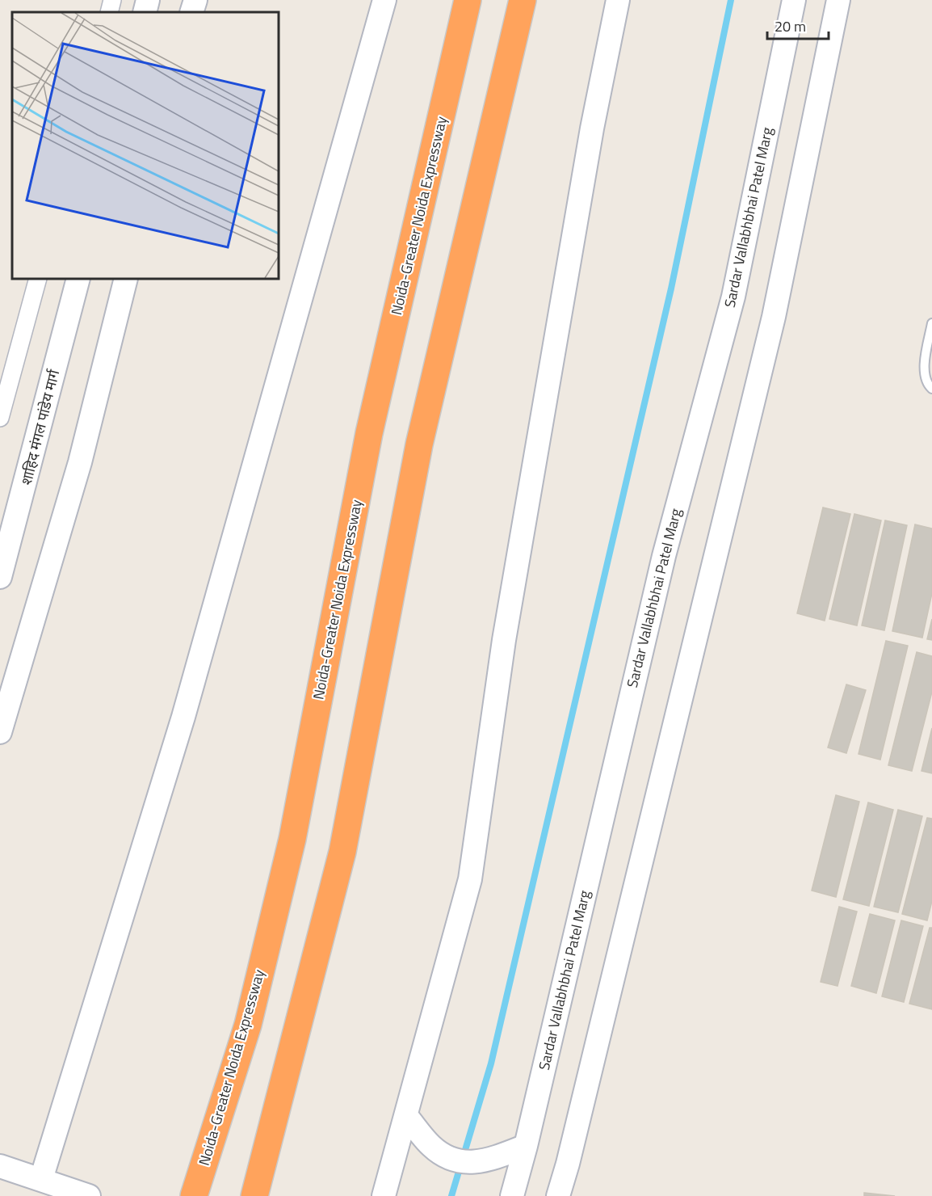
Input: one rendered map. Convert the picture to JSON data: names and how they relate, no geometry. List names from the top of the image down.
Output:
{
  "streets": {
    "highway": ["Noida-Greater Noida Expressway"],
    "street": ["Sardar Vallabhbhai Patel Marg", "शाहिद मंगल पांडेय मार्ग"]
  },
  "scale_bar": "20 m"
}
